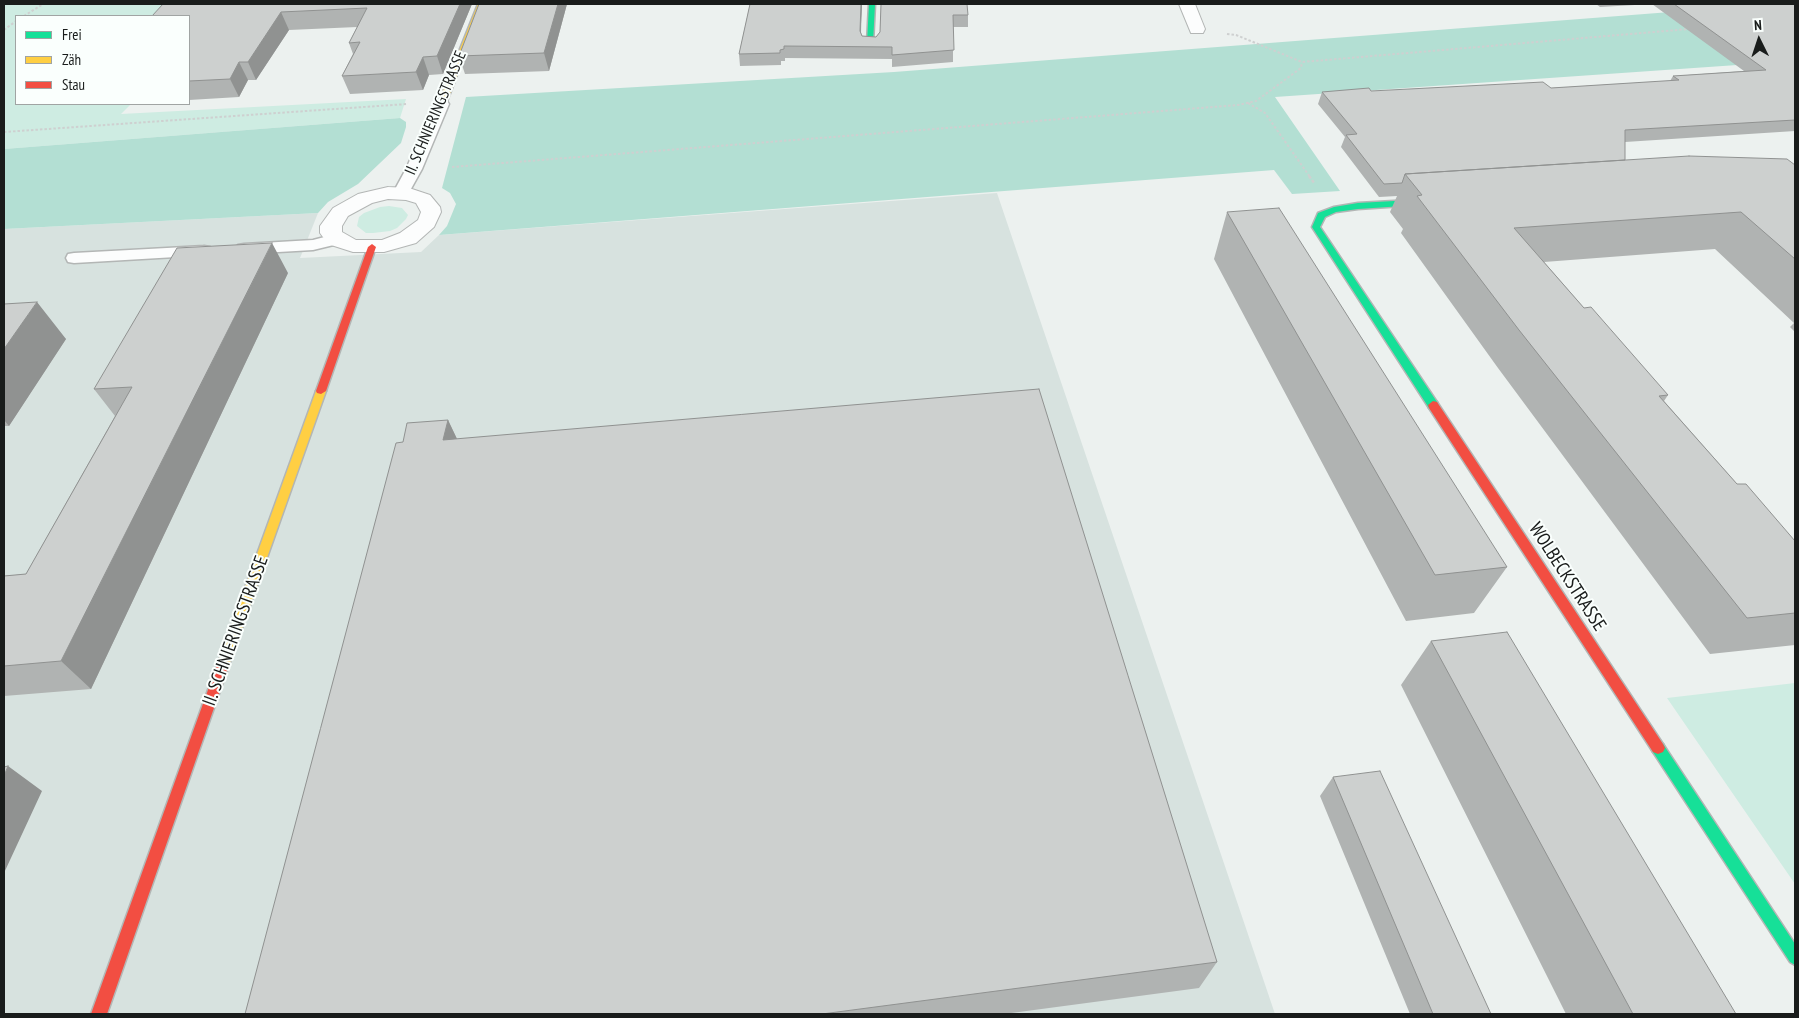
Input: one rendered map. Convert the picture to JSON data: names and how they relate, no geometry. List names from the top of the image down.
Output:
{
  "streets": {
    "street": ["II. SCHNIERINGSTRASSE", "WOLBECKSTRASSE"]
  },
  "legend": ["Frei", "Zäh", "Stau"],
  "north": "top"
}
